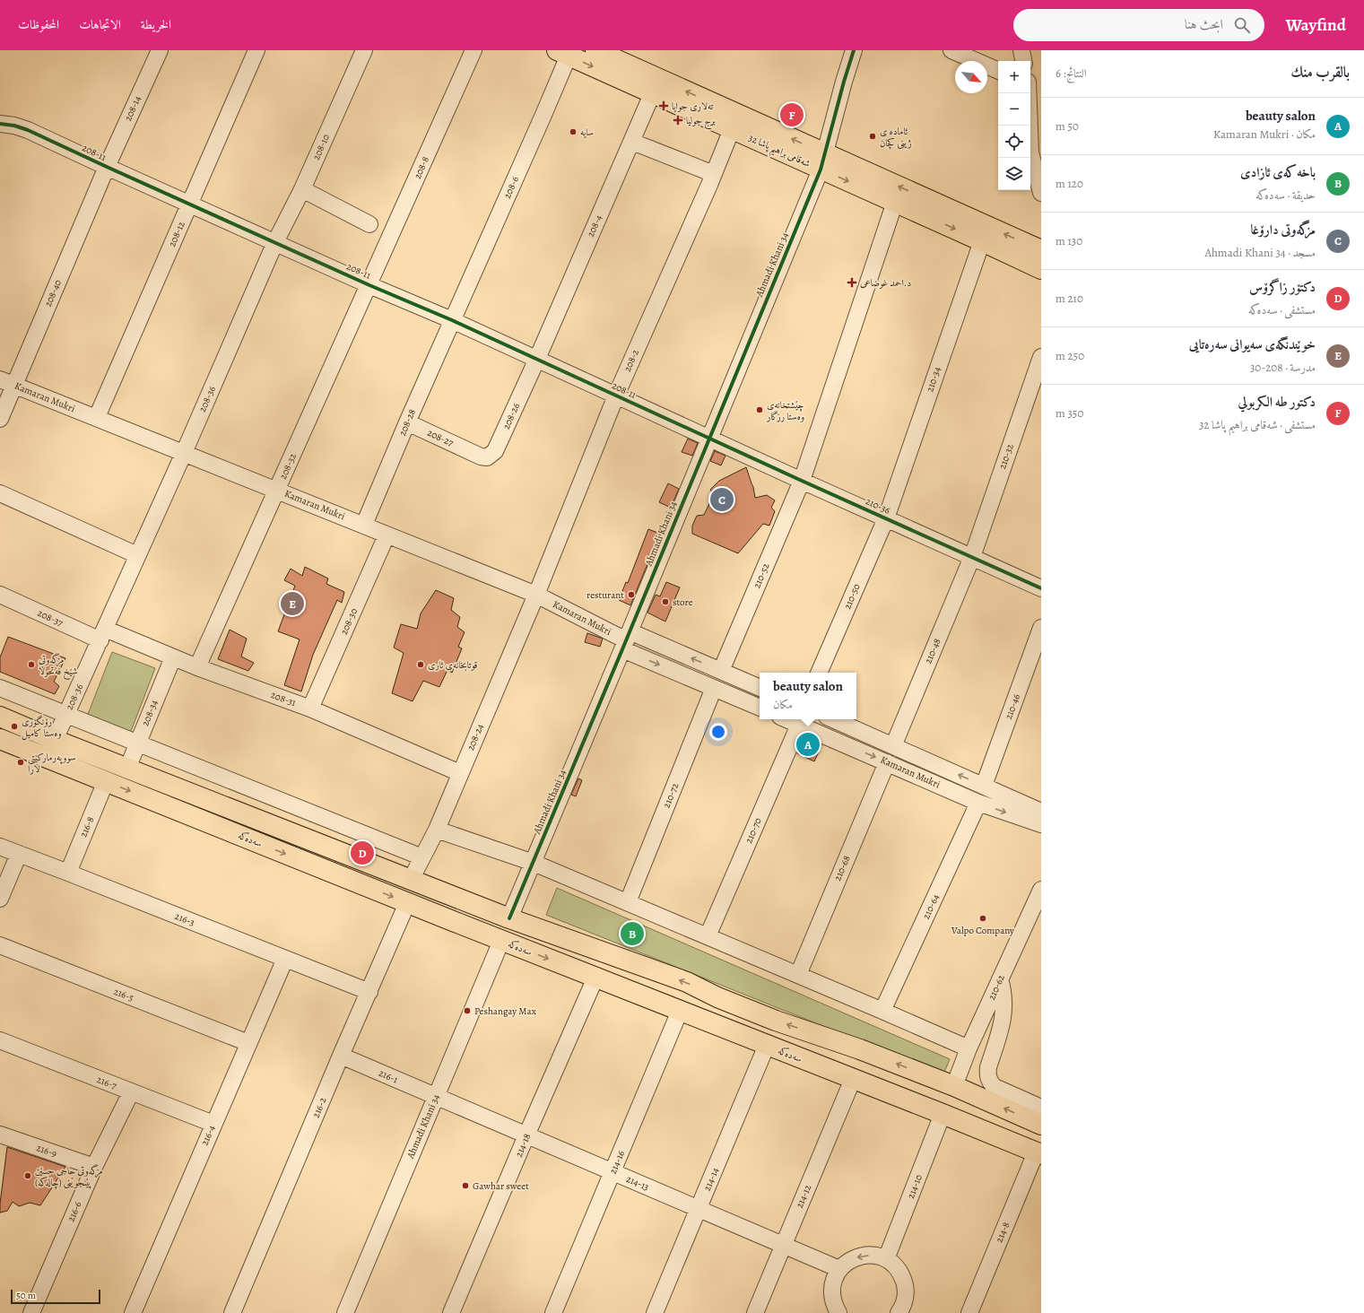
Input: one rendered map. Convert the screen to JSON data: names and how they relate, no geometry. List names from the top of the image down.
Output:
{
  "streets": {
    "main road": ["شەقامی براهیم پاشا 32", "سەدەکە"],
    "street": [
      "208-14",
      "208-10",
      "208-11",
      "208-8",
      "208-6",
      "208-4",
      "208-12",
      "Ahmadi Khani 34",
      "208-40",
      "208-2",
      "210-34",
      "Kamaran Mukri",
      "208-36",
      "208-26",
      "208-28",
      "208-27",
      "210-32",
      "208-32",
      "210-36",
      "210-52",
      "210-50",
      "208-37",
      "208-30",
      "210-48",
      "208-31",
      "210-46",
      "208-34",
      "208-24",
      "210-72",
      "216-8",
      "210-70",
      "210-68",
      "210-64",
      "216-3",
      "210-62",
      "216-5",
      "216-1",
      "216-7",
      "216-2",
      "216-4",
      "214-18",
      "216-9",
      "214-16",
      "214-14",
      "214-13",
      "214-10",
      "214-12",
      "216-6",
      "214-8"
    ]
  },
  "crossings": [
    ["208-14", "208-11"],
    ["208-14", "208-40"],
    ["208-10", "208-11"],
    ["208-10", "208-36"],
    ["شەقامی براهیم پاشا 32", "208-6"],
    ["شەقامی براهیم پاشا 32", "208-4"],
    ["شەقامی براهیم پاشا 32", "Ahmadi Khani 34"],
    ["شەقامی براهیم پاشا 32", "208-2"],
    ["شەقامی براهیم پاشا 32", "210-34"],
    ["208-11", "208-8"],
    ["208-11", "208-6"],
    ["208-11", "208-4"],
    ["208-11", "208-12"],
    ["208-11", "Ahmadi Khani 34"],
    ["208-11", "208-40"],
    ["208-11", "208-2"],
    ["208-11", "208-36"],
    ["208-11", "208-26"],
    ["208-11", "208-28"],
    ["208-11", "208-32"],
    ["208-11", "210-36"],
    ["208-8", "208-32"],
    ["208-6", "208-28"],
    ["208-4", "208-26"],
    ["208-12", "Kamaran Mukri"],
    ["Ahmadi Khani 34", "Kamaran Mukri"],
    ["Ahmadi Khani 34", "210-36"],
    ["Ahmadi Khani 34", "سەدەکە"],
    ["Ahmadi Khani 34", "216-1"],
    ["Ahmadi Khani 34", "214-13"],
    ["208-40", "Kamaran Mukri"],
    ["208-2", "Kamaran Mukri"],
    ["208-2", "208-24"],
    ["210-34", "210-36"],
    ["210-34", "210-50"],
    ["Kamaran Mukri", "208-36"],
    ["Kamaran Mukri", "208-28"],
    ["Kamaran Mukri", "208-32"],
    ["Kamaran Mukri", "210-52"],
    ["Kamaran Mukri", "208-30"],
    ["Kamaran Mukri", "210-48"],
    ["Kamaran Mukri", "210-46"],
    ["Kamaran Mukri", "208-24"],
    ["Kamaran Mukri", "210-72"],
    ["Kamaran Mukri", "210-70"],
    ["Kamaran Mukri", "210-68"],
    ["Kamaran Mukri", "210-64"],
    ["208-36", "208-37"],
    ["208-36", "208-31"],
    ["208-26", "208-27"],
    ["208-28", "208-27"],
    ["210-32", "210-36"],
    ["210-32", "210-48"],
    ["208-32", "208-31"],
    ["210-36", "210-52"],
    ["210-36", "210-50"],
    ["210-36", "210-48"],
    ["208-37", "208-31"],
    ["208-30", "208-31"],
    ["208-31", "208-34"],
    ["208-31", "208-24"],
    ["216-8", "سەدەکە"],
    ["216-8", "216-3"],
    ["سەدەکە", "216-2"],
    ["سەدەکە", "214-18"],
    ["سەدەکە", "214-16"],
    ["سەدەکە", "214-14"],
    ["سەدەکە", "214-10"],
    ["سەدەکە", "214-12"],
    ["سەدەکە", "214-8"],
    ["216-3", "216-2"],
    ["216-3", "216-4"],
    ["216-5", "216-4"],
    ["216-1", "216-2"],
    ["216-1", "214-13"],
    ["216-7", "216-4"],
    ["216-7", "216-6"],
    ["214-18", "214-13"],
    ["216-9", "216-6"],
    ["214-16", "214-13"],
    ["214-14", "214-13"],
    ["214-13", "214-12"]
  ],
  "places": {
    "health": ["تەلاری جوایا", "برج جوليا", "د.احمد غوضاعی"],
    "other": [
      "سایە",
      "ئاماده ى ژينى كچان",
      "چێشتخانەی وەستا رزگار",
      "resturant",
      "store",
      "مزگەوتی شێخ فەتحوڵا",
      "قوتابخانەی ئاری",
      "رۆنگۆری وەستا کامیل",
      "سووپەرمارکێتی لارا",
      "Valpo Company",
      "Peshangay Max",
      "مزگەوتی حاجی حسێن پێنجوێنی (چالەکە)",
      "Gawhar sweet"
    ]
  },
  "scale_bar": "50 m",
  "north": "bottom right",
  "page": {
    "header": "Wayfind",
    "search": "ابحث هنا",
    "nav": ["الخريطة", "الاتجاهات", "المحفوظات"],
    "heading": ["بالقرب منك", "النتائج: 6"],
    "map_buttons": ["+", "−"],
    "list": [
      {
        "mark": "A",
        "name": "beauty salon",
        "note": "مكان · Kamaran Mukri",
        "value": "50 m"
      },
      {
        "mark": "B",
        "name": "باخه‌كه‌ی ئازادی",
        "note": "حديقة · سەدەکە",
        "value": "120 m"
      },
      {
        "mark": "C",
        "name": "مزگەوتی دارۆغا",
        "note": "مسجد · Ahmadi Khani 34",
        "value": "130 m"
      },
      {
        "mark": "D",
        "name": "دکتۆر زاگرۆس",
        "note": "مستشفى · سەدەکە",
        "value": "210 m"
      },
      {
        "mark": "E",
        "name": "خوێندنگەی سەیوانی سەرەتایی",
        "note": "مدرسة · 208-30",
        "value": "250 m"
      },
      {
        "mark": "F",
        "name": "دكتور طه الكربولي",
        "note": "مستشفى · شەقامی براهیم پاشا 32",
        "value": "350 m"
      }
    ],
    "pins": [
      "F",
      "C",
      "E",
      "A",
      "D",
      "B"
    ],
    "popup": ["beauty salon", "مكان"],
    "scale": "50 m"
  }
}
